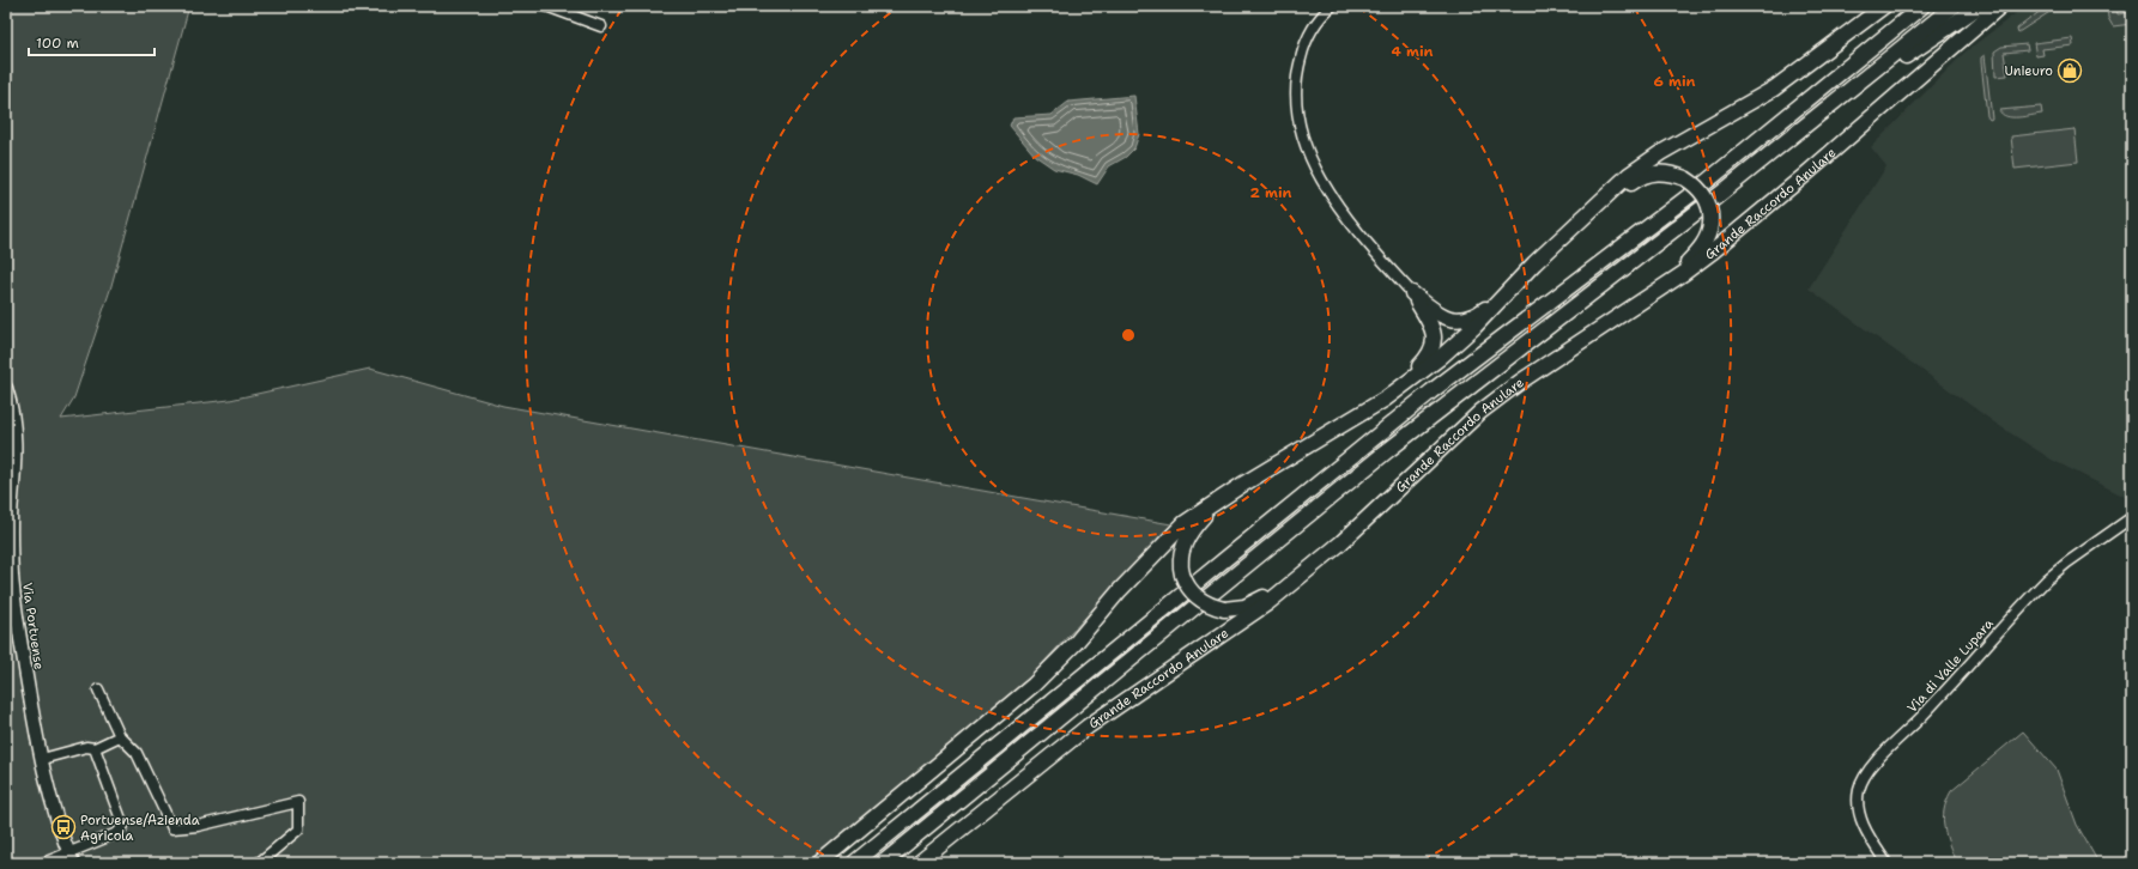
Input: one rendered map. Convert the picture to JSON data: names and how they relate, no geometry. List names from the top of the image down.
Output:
{
  "streets": {
    "highway": ["Grande Raccordo Anulare"],
    "main road": ["Via Portuense"],
    "street": ["Via di Valle Lupara"]
  },
  "places": {
    "shop": ["Unieuro"],
    "bus stop": ["Portuense/Azienda Agricola"]
  },
  "scale_bar": "100 m",
  "rings": ["4 min", "6 min", "2 min"]
}
